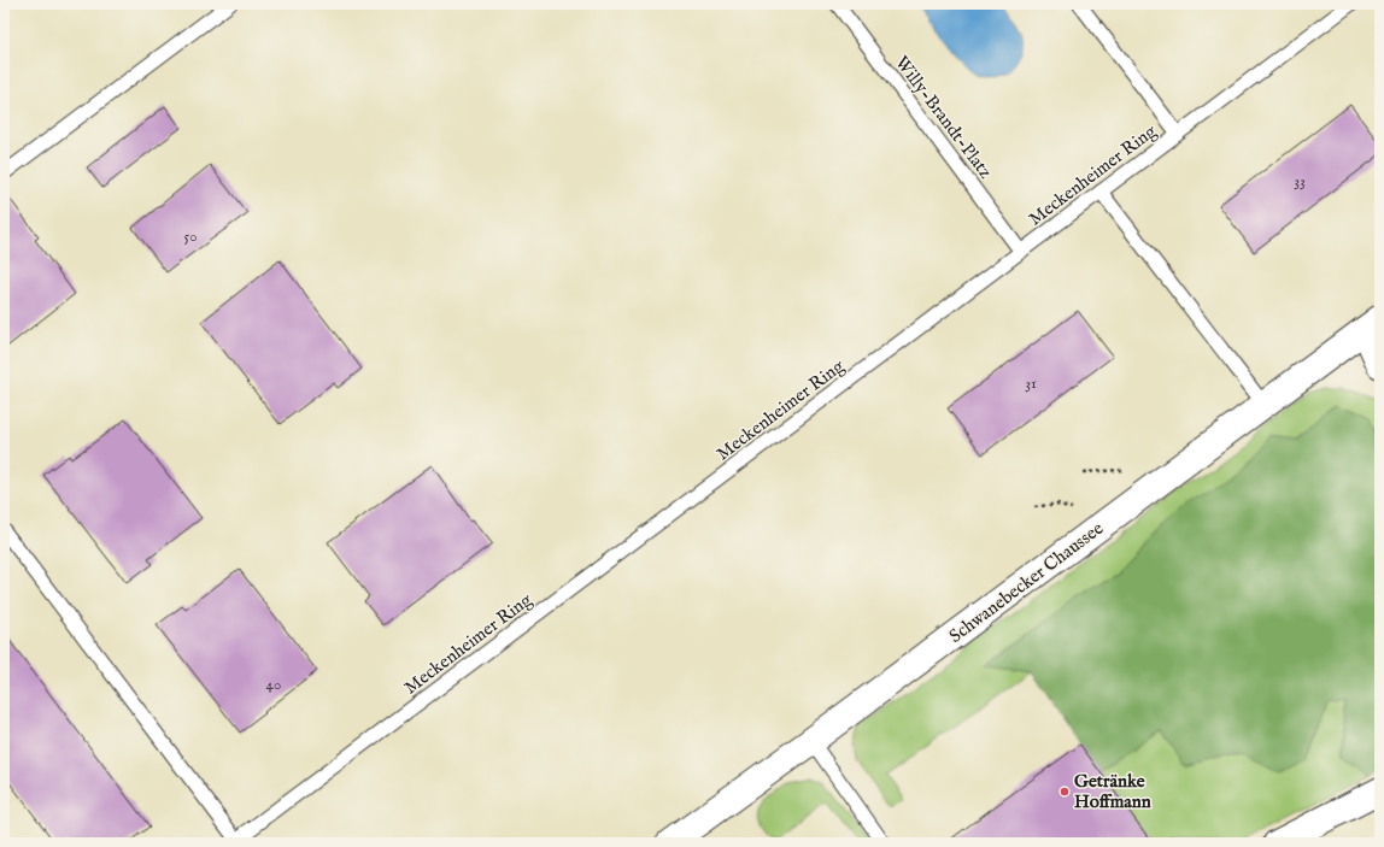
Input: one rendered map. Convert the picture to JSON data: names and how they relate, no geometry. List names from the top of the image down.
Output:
{
  "streets": {
    "main road": ["Schwanebecker Chaussee"],
    "lane": ["Willy-Brandt-Platz", "Meckenheimer Ring"]
  },
  "crossings": [
    ["Willy-Brandt-Platz", "Meckenheimer Ring"]
  ],
  "places": ["Getränke Hoffmann"],
  "house_numbers": [
    "33",
    "50",
    "31",
    "40"
  ]
}
